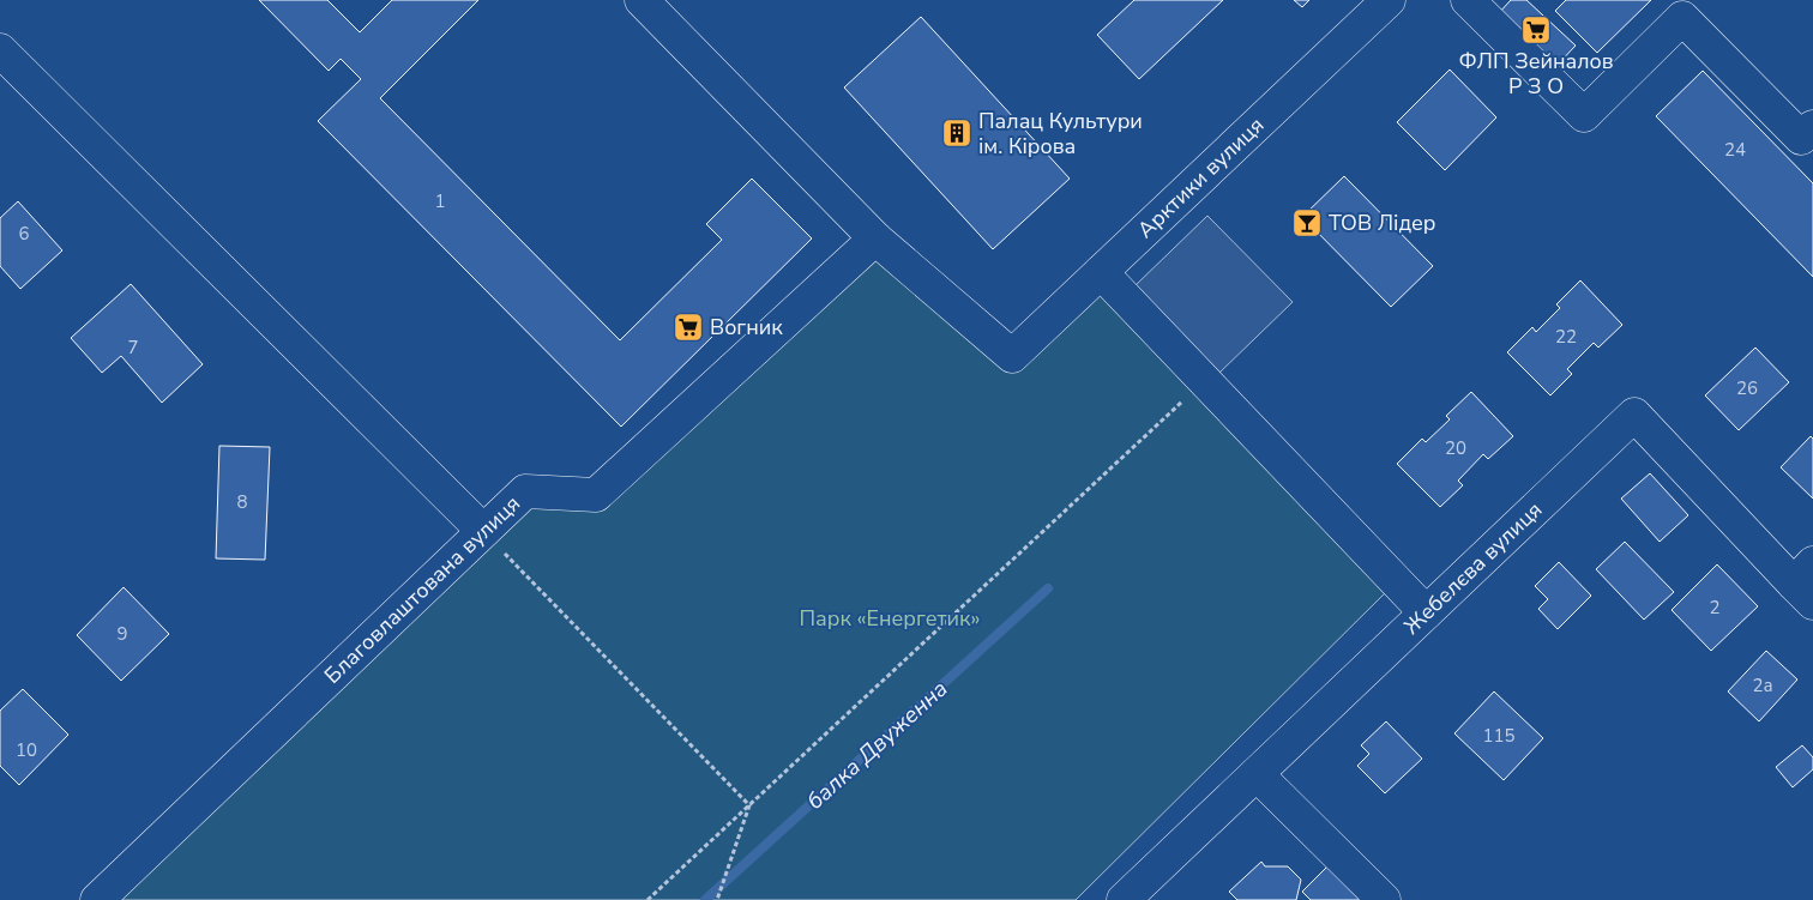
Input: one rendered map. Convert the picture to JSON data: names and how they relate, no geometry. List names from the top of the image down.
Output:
{
  "streets": {
    "street": ["Арктики вулиця", "Жебелєва вулиця", "Благовлаштована вулиця"]
  },
  "crossings": [
    ["Арктики вулиця", "Благовлаштована вулиця"]
  ],
  "water": ["балка Двуженна"],
  "parks": ["Парк «Енергетик»"],
  "places": {
    "supermarket": ["ФЛП Зейналов Р З О", "Вогник"],
    "building": ["Палац Культури ім. Кірова"],
    "bar": ["ТОВ Лідер"]
  },
  "house_numbers": [
    "24",
    "1",
    "6",
    "22",
    "7",
    "26",
    "20",
    "8",
    "2",
    "9",
    "2а",
    "115",
    "10"
  ]
}
